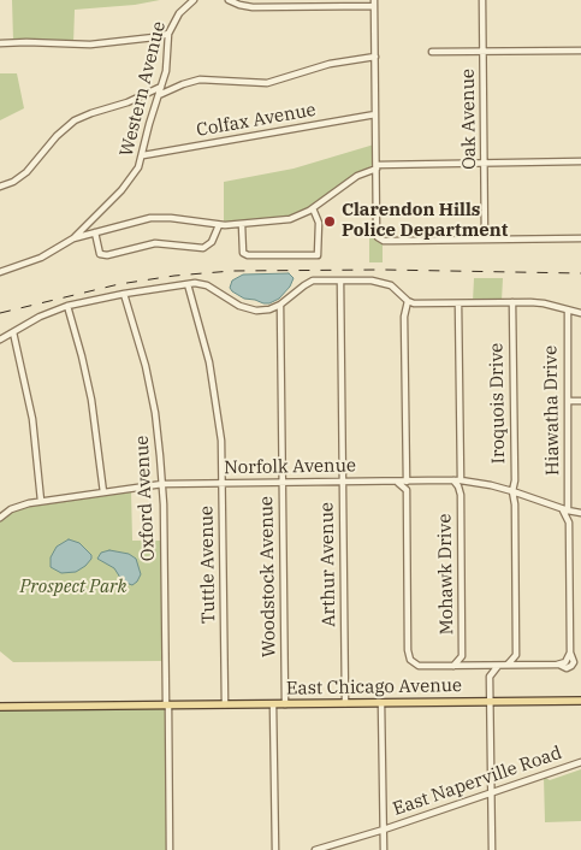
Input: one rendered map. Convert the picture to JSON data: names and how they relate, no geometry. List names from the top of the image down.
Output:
{
  "streets": {
    "main road": ["East Chicago Avenue"],
    "street": [
      "Western Avenue",
      "Oak Avenue",
      "Colfax Avenue",
      "Iroquois Drive",
      "Hiawatha Drive",
      "Norfolk Avenue",
      "Oxford Avenue",
      "Tuttle Avenue",
      "Arthur Avenue",
      "Mohawk Drive",
      "Woodstock Avenue",
      "East Naperville Road"
    ]
  },
  "crossings": [
    ["Western Avenue", "Colfax Avenue"],
    ["Iroquois Drive", "Norfolk Avenue"],
    ["Hiawatha Drive", "Norfolk Avenue"],
    ["Norfolk Avenue", "Oxford Avenue"],
    ["Norfolk Avenue", "Tuttle Avenue"],
    ["Norfolk Avenue", "Arthur Avenue"],
    ["Norfolk Avenue", "Mohawk Drive"],
    ["Norfolk Avenue", "Woodstock Avenue"],
    ["Oxford Avenue", "East Chicago Avenue"],
    ["Tuttle Avenue", "East Chicago Avenue"],
    ["Arthur Avenue", "East Chicago Avenue"],
    ["Woodstock Avenue", "East Chicago Avenue"]
  ],
  "parks": ["Prospect Park"],
  "places": ["Clarendon Hills Police Department"]
}
